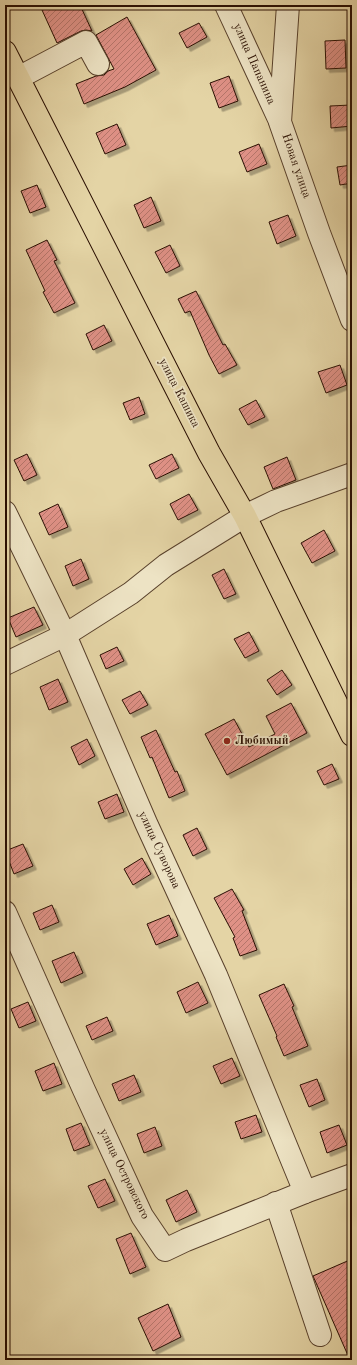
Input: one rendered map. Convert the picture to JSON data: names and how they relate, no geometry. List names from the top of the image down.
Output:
{
  "streets": {
    "highway": ["улица Кашика"],
    "street": [
      "улица Папанина",
      "Новая улица",
      "улица Суворова",
      "улица Островского"
    ]
  },
  "crossings": [
    ["улица Папанина", "Новая улица"],
    ["улица Суворова", "улица Островского"]
  ],
  "places": ["Любимый"]
}
